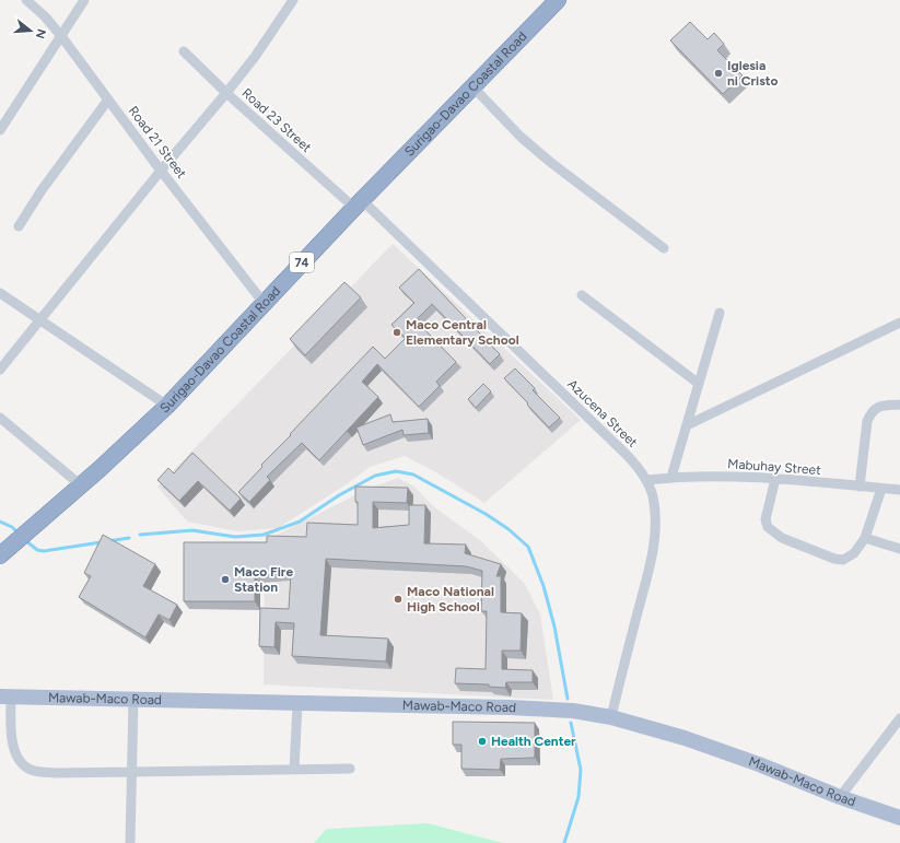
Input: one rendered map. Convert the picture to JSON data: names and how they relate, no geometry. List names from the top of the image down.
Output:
{
  "streets": {
    "highway": ["Surigao-Davao Coastal Road", "74"],
    "main road": ["Mawab-Maco Road"],
    "street": [
      "Road 23 Street",
      "Road 21 Street",
      "Azucena Street",
      "Mabuhay Street"
    ]
  },
  "crossings": [
    ["Surigao-Davao Coastal Road", "Road 23 Street"],
    ["Surigao-Davao Coastal Road", "Road 21 Street"],
    ["Surigao-Davao Coastal Road", "Azucena Street"],
    ["Road 23 Street", "Azucena Street"],
    ["Azucena Street", "Mabuhay Street"],
    ["Azucena Street", "Mawab-Maco Road"]
  ],
  "places": [
    "Iglesia ni Cristo",
    "Maco Central Elementary School",
    "Maco Fire Station",
    "Maco National High School",
    "Health Center"
  ],
  "north": "right"
}
